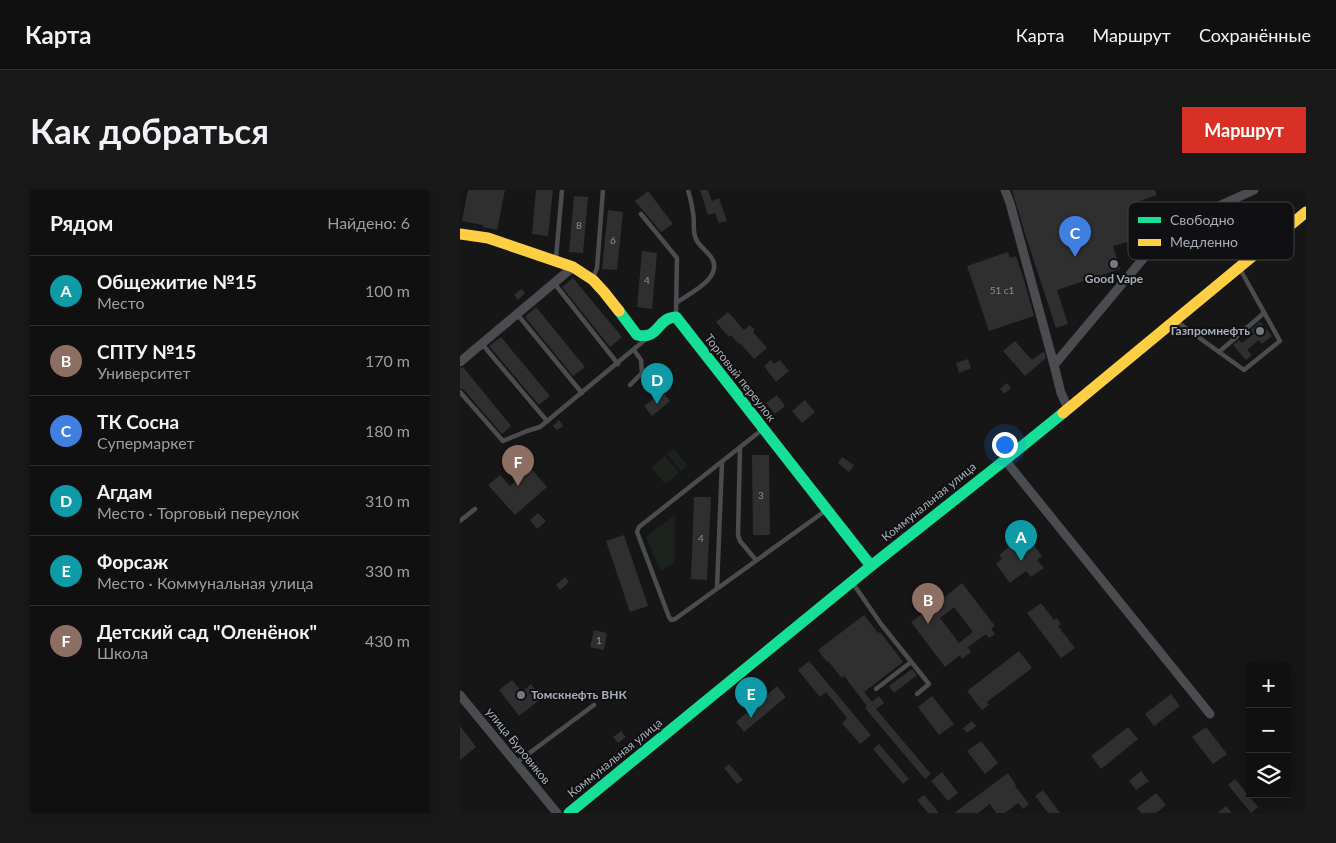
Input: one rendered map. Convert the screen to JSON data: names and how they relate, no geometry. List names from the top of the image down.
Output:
{
  "streets": {
    "main road": ["Торговый переулок", "Коммунальная улица"],
    "street": ["улица Буровиков"]
  },
  "crossings": [
    ["Торговый переулок", "Коммунальная улица"]
  ],
  "places": ["Good Vape", "Газпромнефть", "Томскнефть ВНК"],
  "house_numbers": [
    "8",
    "6",
    "4",
    "51 с1",
    "3",
    "4",
    "1"
  ],
  "legend": ["Свободно", "Медленно"],
  "page": {
    "header": "Карта",
    "nav": ["Карта", "Маршрут", "Сохранённые"],
    "buttons": "Маршрут",
    "title": "Как добраться",
    "heading": ["Рядом", "Найдено: 6"],
    "pins": [
      "C",
      "D",
      "F",
      "A",
      "B",
      "E"
    ],
    "list": [
      {
        "mark": "A",
        "name": "Общежитие №15",
        "note": "Место",
        "value": "100 m"
      },
      {
        "mark": "B",
        "name": "СПТУ №15",
        "note": "Университет",
        "value": "170 m"
      },
      {
        "mark": "C",
        "name": "ТК Сосна",
        "note": "Супермаркет",
        "value": "180 m"
      },
      {
        "mark": "D",
        "name": "Агдам",
        "note": "Место · Торговый переулок",
        "value": "310 m"
      },
      {
        "mark": "E",
        "name": "Форсаж",
        "note": "Место · Коммунальная улица",
        "value": "330 m"
      },
      {
        "mark": "F",
        "name": "Детский сад \"Оленёнок\"",
        "note": "Школа",
        "value": "430 m"
      }
    ],
    "map_buttons": ["+", "−"]
  }
}
